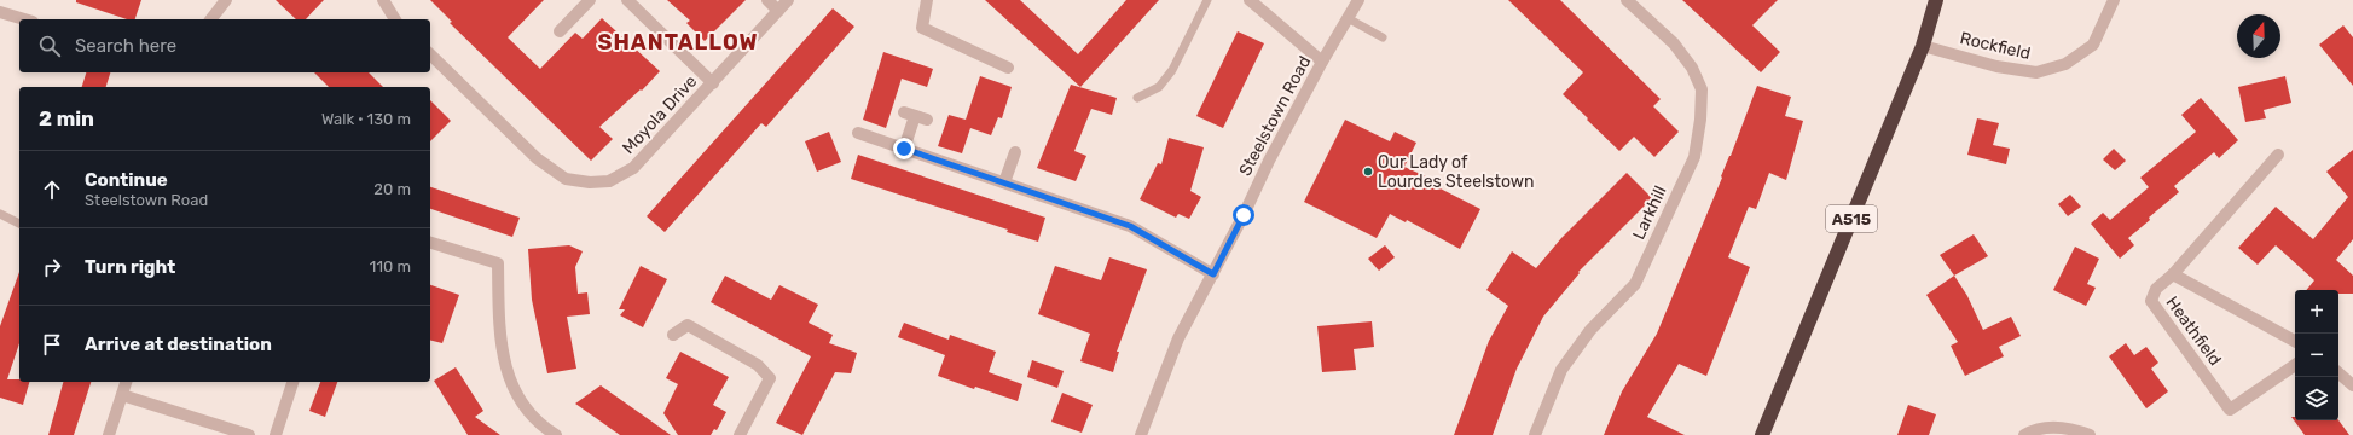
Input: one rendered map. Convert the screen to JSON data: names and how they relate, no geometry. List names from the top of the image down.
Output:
{
  "streets": {
    "highway": ["A515"],
    "street": [
      "Rockfield",
      "Moyola Drive",
      "Steelstown Road",
      "Larkhill",
      "Heathfield"
    ]
  },
  "crossings": [
    ["Rockfield", "A515"]
  ],
  "districts": ["SHANTALLOW"],
  "places": ["Our Lady of Lourdes Steelstown"],
  "north": "top",
  "page": {
    "search": "Search here",
    "heading": ["2 min", "Walk · 130 m"],
    "list": [
      ["Continue", "Steelstown Road", "20 m"],
      ["Turn right", "110 m"],
      "Arrive at destination"
    ],
    "map_buttons": ["+", "−"]
  }
}
